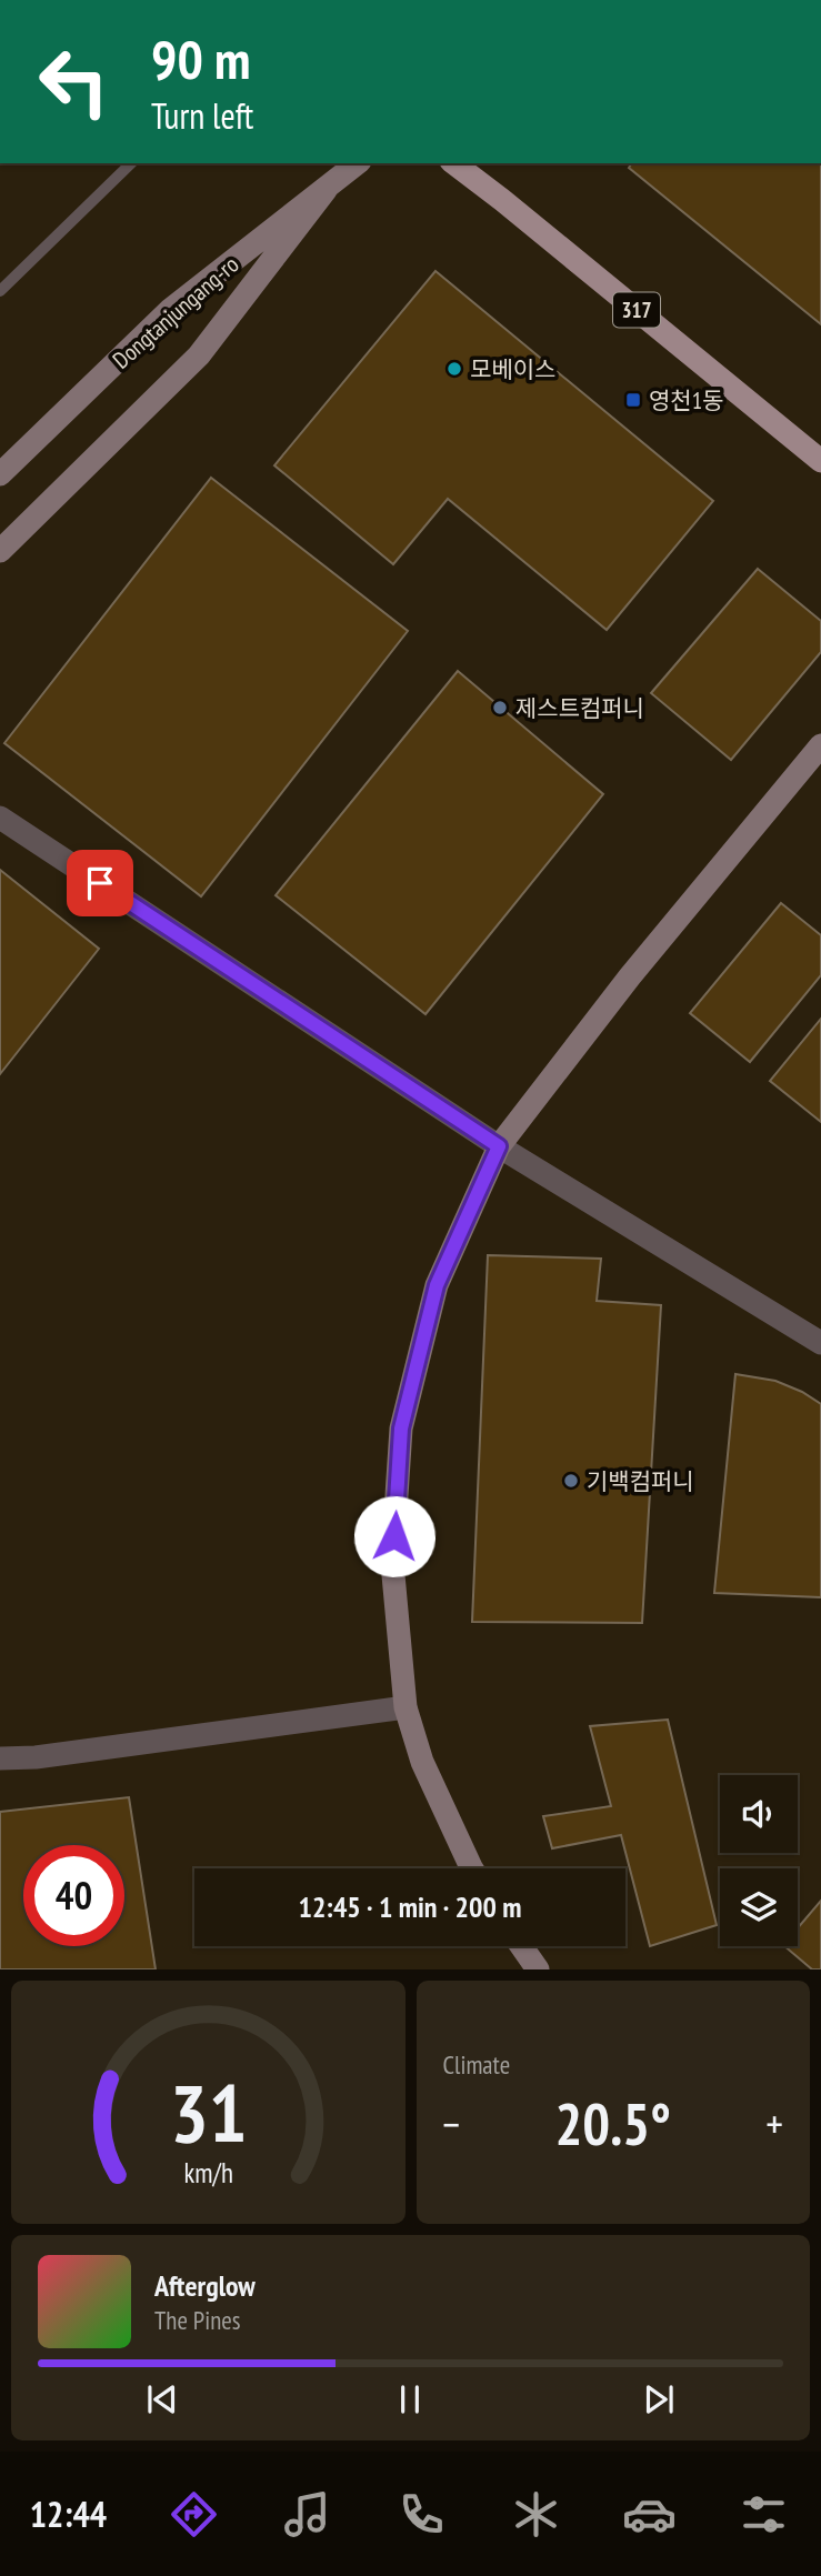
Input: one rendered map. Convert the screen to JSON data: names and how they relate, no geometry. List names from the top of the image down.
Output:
{
  "streets": {
    "main road": ["317"],
    "street": ["Dongtanjungang-ro"]
  },
  "places": {
    "other": ["모베이스", "제스트컴퍼니", "기백컴퍼니"],
    "transit": ["영천1동"]
  },
  "page": {
    "turn": ["90 m", "Turn left"],
    "limit": "40",
    "trip": "12:45 · 1 min · 200 m",
    "tile": "Climate",
    "heat": ["−", "20.5°", "+"],
    "song": ["Afterglow", "The Pines"],
    "tabs": "12:44",
    "gauge": ["31", "km/h"]
  }
}
